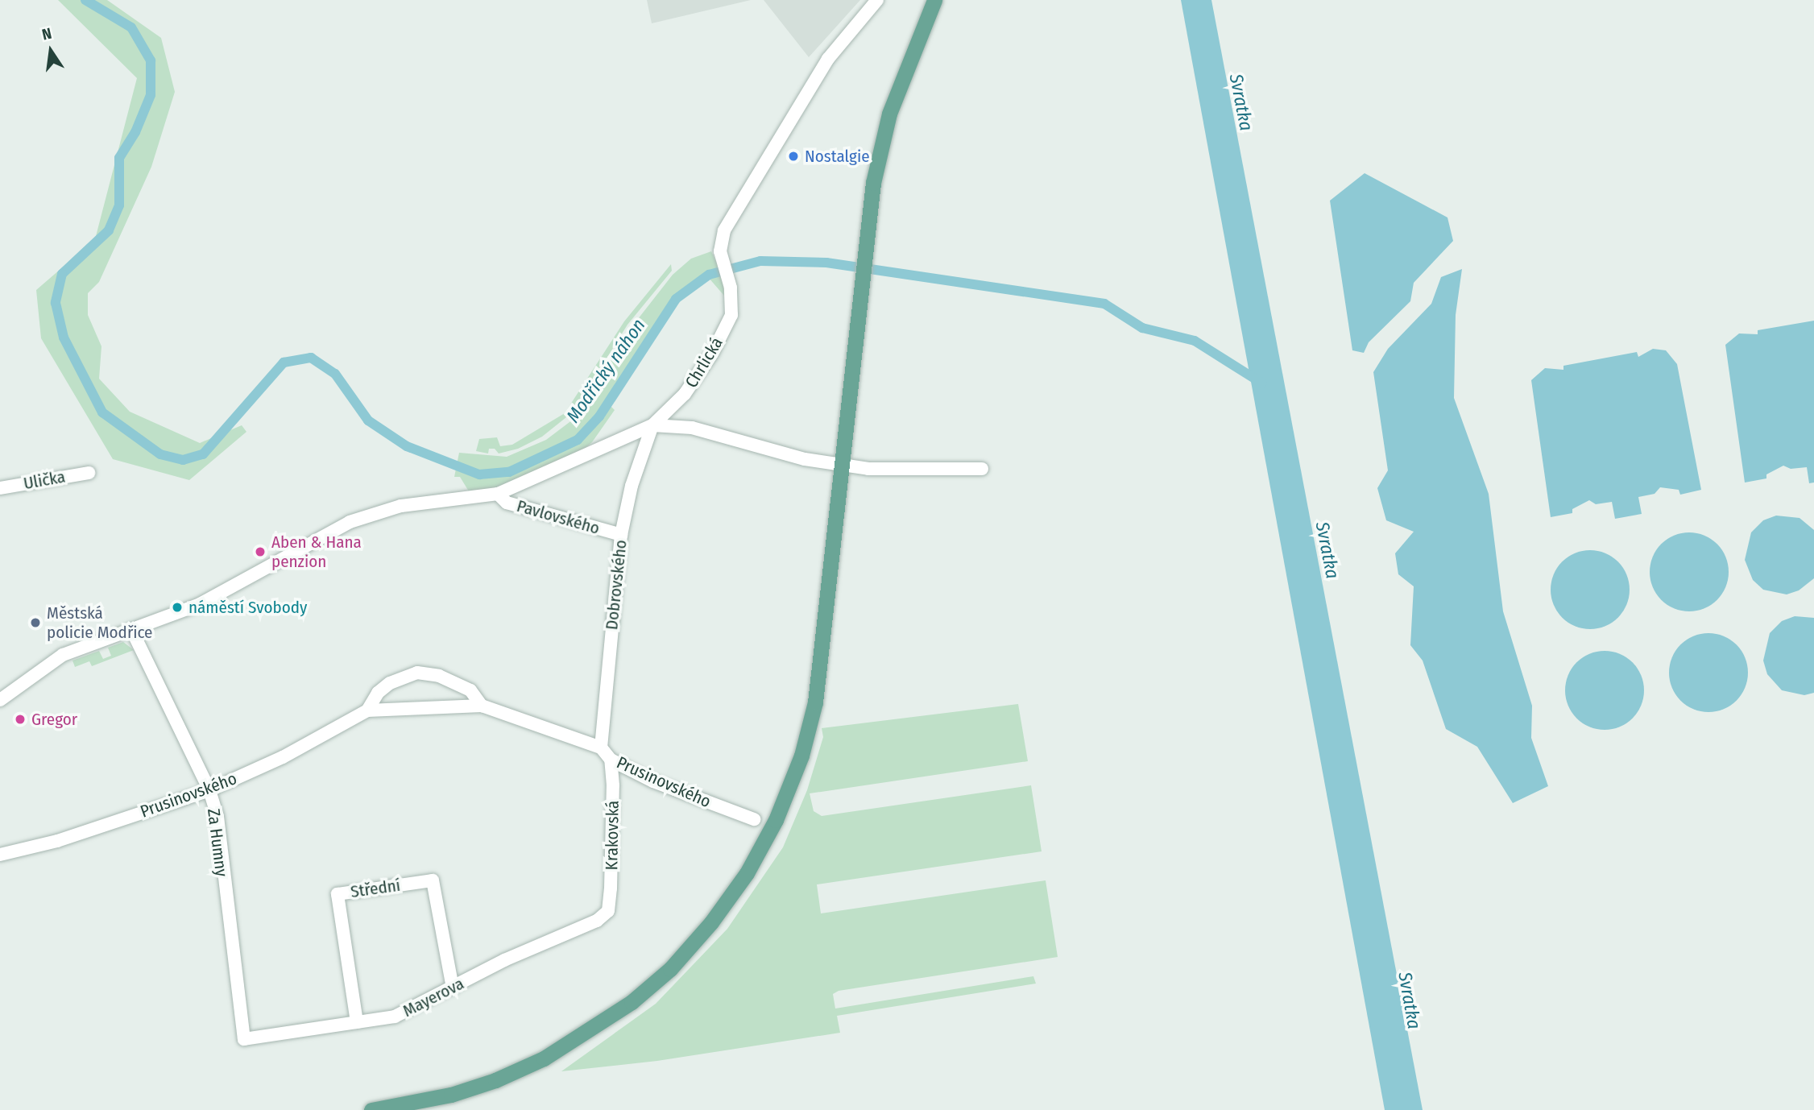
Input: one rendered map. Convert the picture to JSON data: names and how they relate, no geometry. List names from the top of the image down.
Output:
{
  "streets": {
    "street": [
      "Chrlická",
      "Ulička",
      "Pavlovského",
      "Dobrovského",
      "Prusinovského",
      "Krakovská",
      "Za Humny",
      "Střední",
      "Mayerova"
    ]
  },
  "crossings": [
    ["Chrlická", "Dobrovského"],
    ["Pavlovského", "Dobrovského"],
    ["Dobrovského", "Prusinovského"],
    ["Prusinovského", "Krakovská"],
    ["Prusinovského", "Za Humny"],
    ["Krakovská", "Mayerova"],
    ["Za Humny", "Mayerova"],
    ["Střední", "Mayerova"]
  ],
  "water": ["Svratka", "Modřický náhon"],
  "places": [
    "Nostalgie",
    "Aben & Hana penzion",
    "náměstí Svobody",
    "Městská policie Modřice",
    "Gregor"
  ],
  "north": "top"
}
